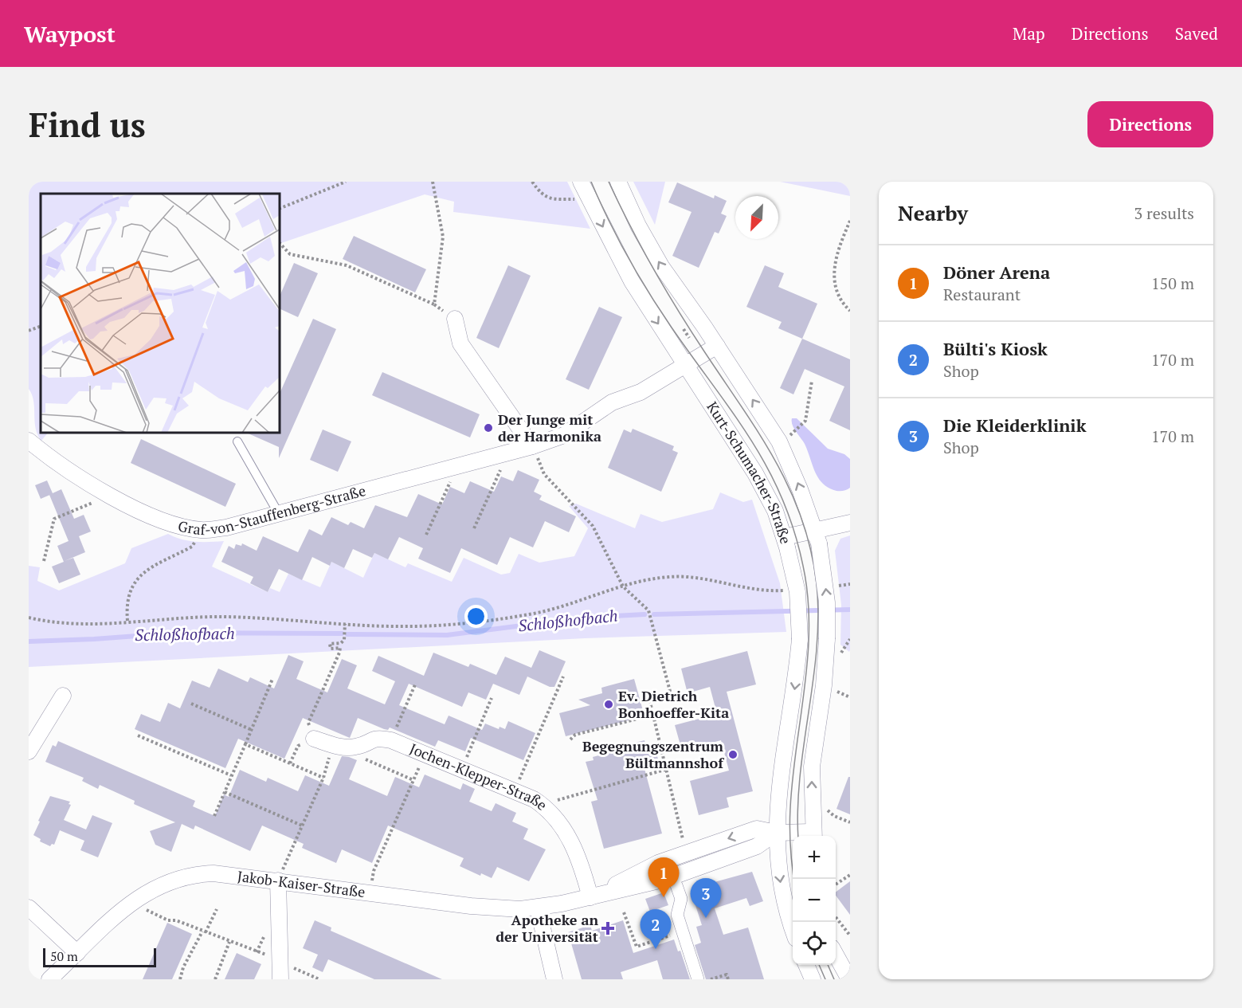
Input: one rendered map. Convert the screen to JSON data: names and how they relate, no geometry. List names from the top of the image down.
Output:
{
  "streets": {
    "street": [
      "Kurt-Schumacher-Straße",
      "Graf-von-Stauffenberg-Straße",
      "Jochen-Klepper-Straße",
      "Jakob-Kaiser-Straße"
    ]
  },
  "crossings": [
    ["Kurt-Schumacher-Straße", "Graf-von-Stauffenberg-Straße"],
    ["Kurt-Schumacher-Straße", "Jakob-Kaiser-Straße"],
    ["Jochen-Klepper-Straße", "Jakob-Kaiser-Straße"]
  ],
  "water": ["Schloßhofbach"],
  "places": {
    "other": ["Der Junge mit der Harmonika", "Ev. Dietrich Bonhoeffer-Kita", "Begegnungszentrum Bültmannshof"],
    "health": ["Apotheke an der Universität"]
  },
  "scale_bar": "50 m",
  "north": "bottom left",
  "page": {
    "header": "Waypost",
    "nav": ["Map", "Directions", "Saved"],
    "buttons": "Directions",
    "title": "Find us",
    "heading": ["Nearby", "3 results"],
    "list": [
      {
        "mark": "1",
        "name": "Döner Arena",
        "note": "Restaurant",
        "value": "150 m"
      },
      {
        "mark": "2",
        "name": "Bülti's Kiosk",
        "note": "Shop",
        "value": "170 m"
      },
      {
        "mark": "3",
        "name": "Die Kleiderklinik",
        "note": "Shop",
        "value": "170 m"
      }
    ],
    "map_buttons": ["+", "−"],
    "pins": ["1", "3", "2"],
    "scale": "50 m"
  }
}
